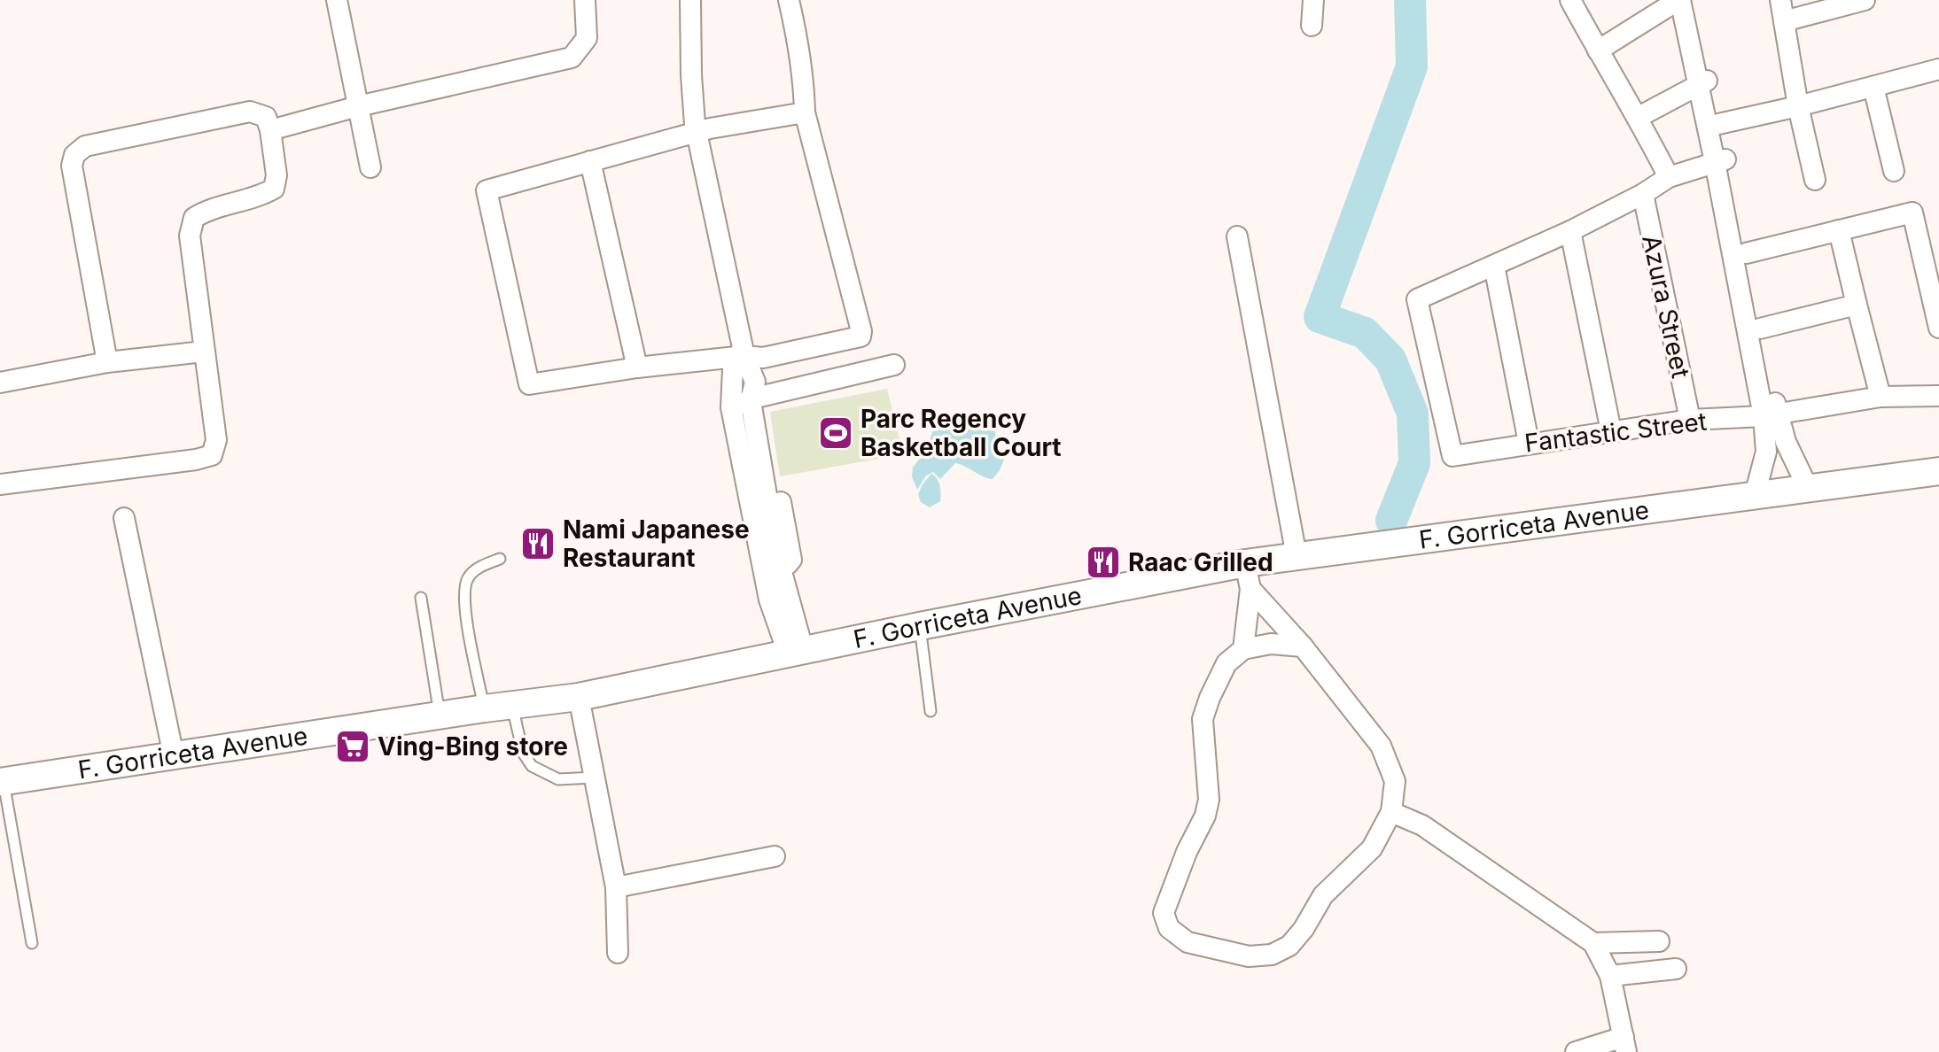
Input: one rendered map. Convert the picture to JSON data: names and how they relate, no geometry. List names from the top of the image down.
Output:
{
  "streets": {
    "main road": ["F. Gorriceta Avenue"],
    "street": ["Azura Street", "Fantastic Street"]
  },
  "crossings": [
    ["Azura Street", "Fantastic Street"]
  ],
  "places": {
    "sports": ["Parc Regency Basketball Court"],
    "restaurant": ["Nami Japanese Restaurant", "Raac Grilled"],
    "supermarket": ["Ving-Bing store"]
  }
}
